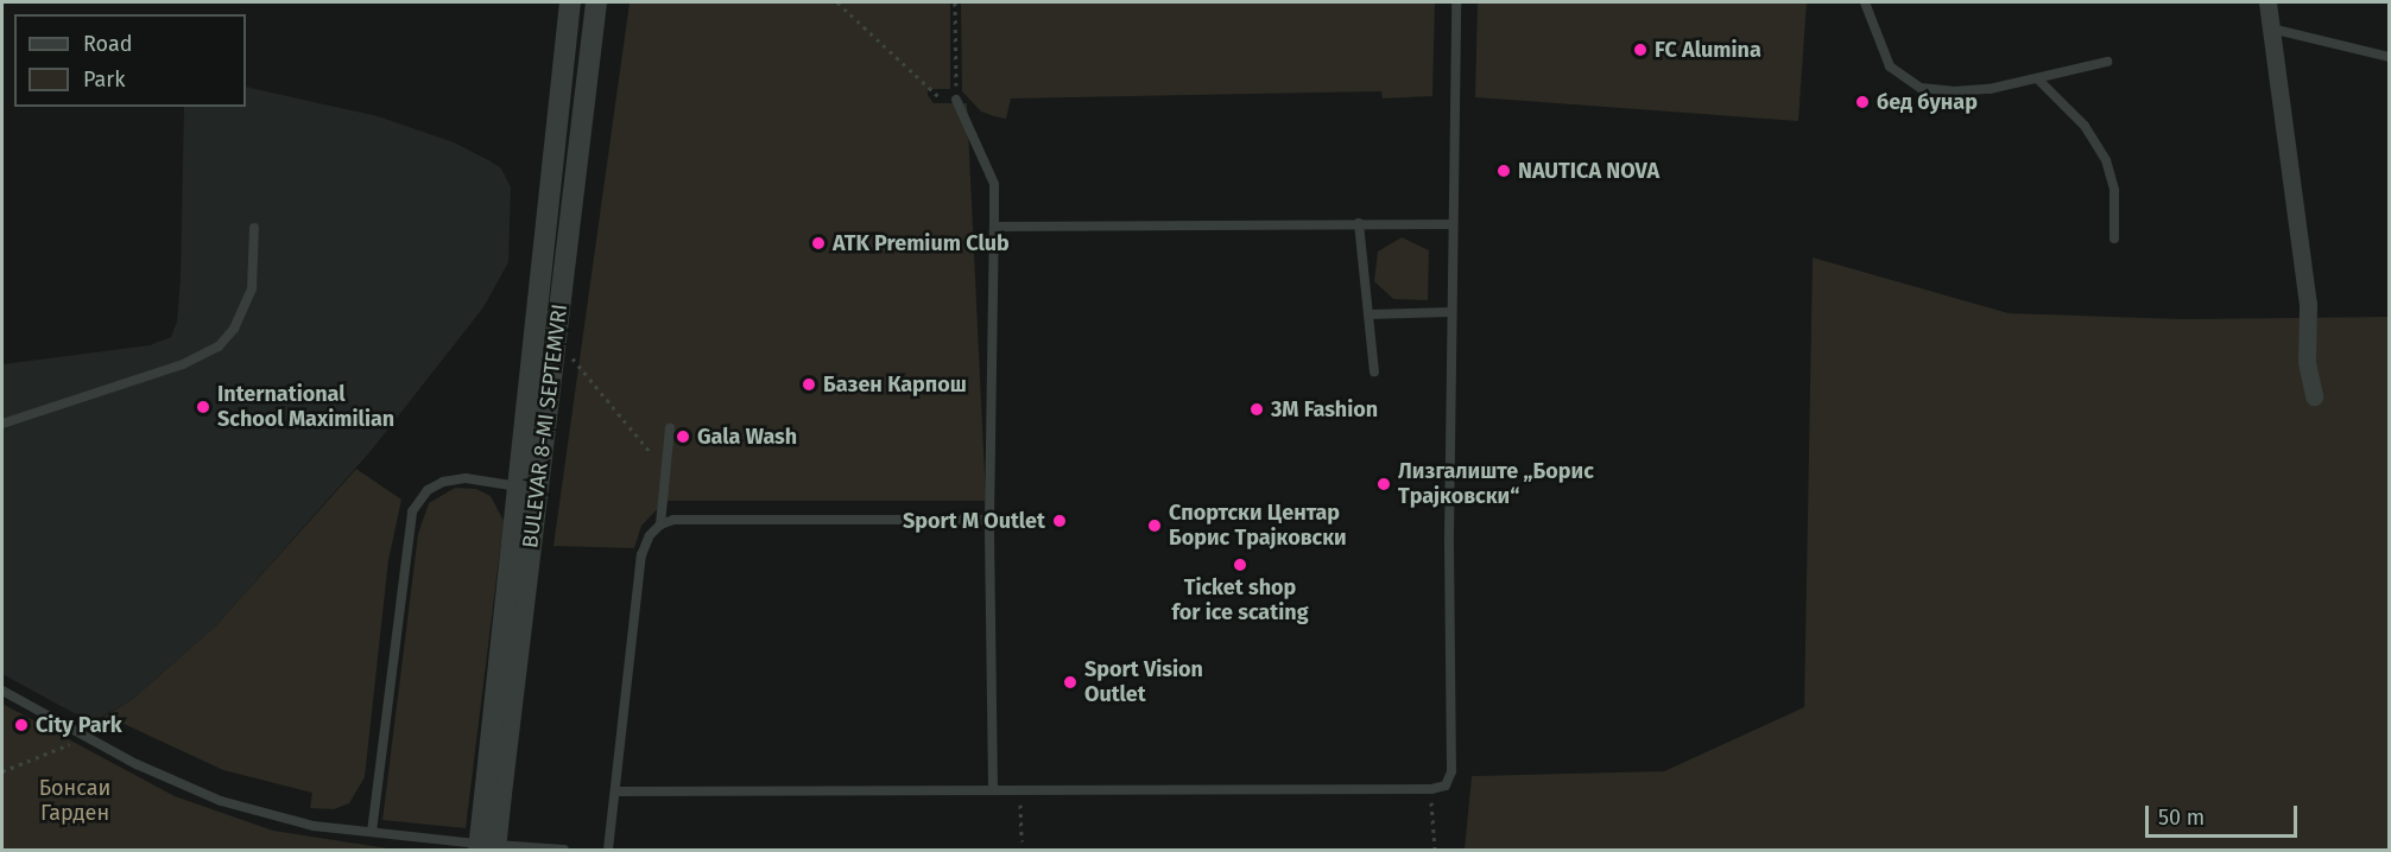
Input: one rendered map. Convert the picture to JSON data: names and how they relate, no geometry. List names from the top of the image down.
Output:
{
  "streets": {
    "street": ["BULEVAR 8-MI SEPTEMVRI"]
  },
  "parks": ["Бонсаи Гарден"],
  "places": [
    "FC Alumina",
    "бед бунар",
    "NAUTICA NOVA",
    "ATK Premium Club",
    "Базен Карпош",
    "International School Maximilian",
    "3M Fashion",
    "Gala Wash",
    "Лизгалиште „Борис Трајковски“",
    "Sport M Outlet",
    "Спортски Центар Борис Трајковски",
    "Ticket shop for ice scating",
    "Sport Vision Outlet",
    "City Park"
  ],
  "legend": ["Road", "Park"],
  "scale_bar": "50 m"
}
